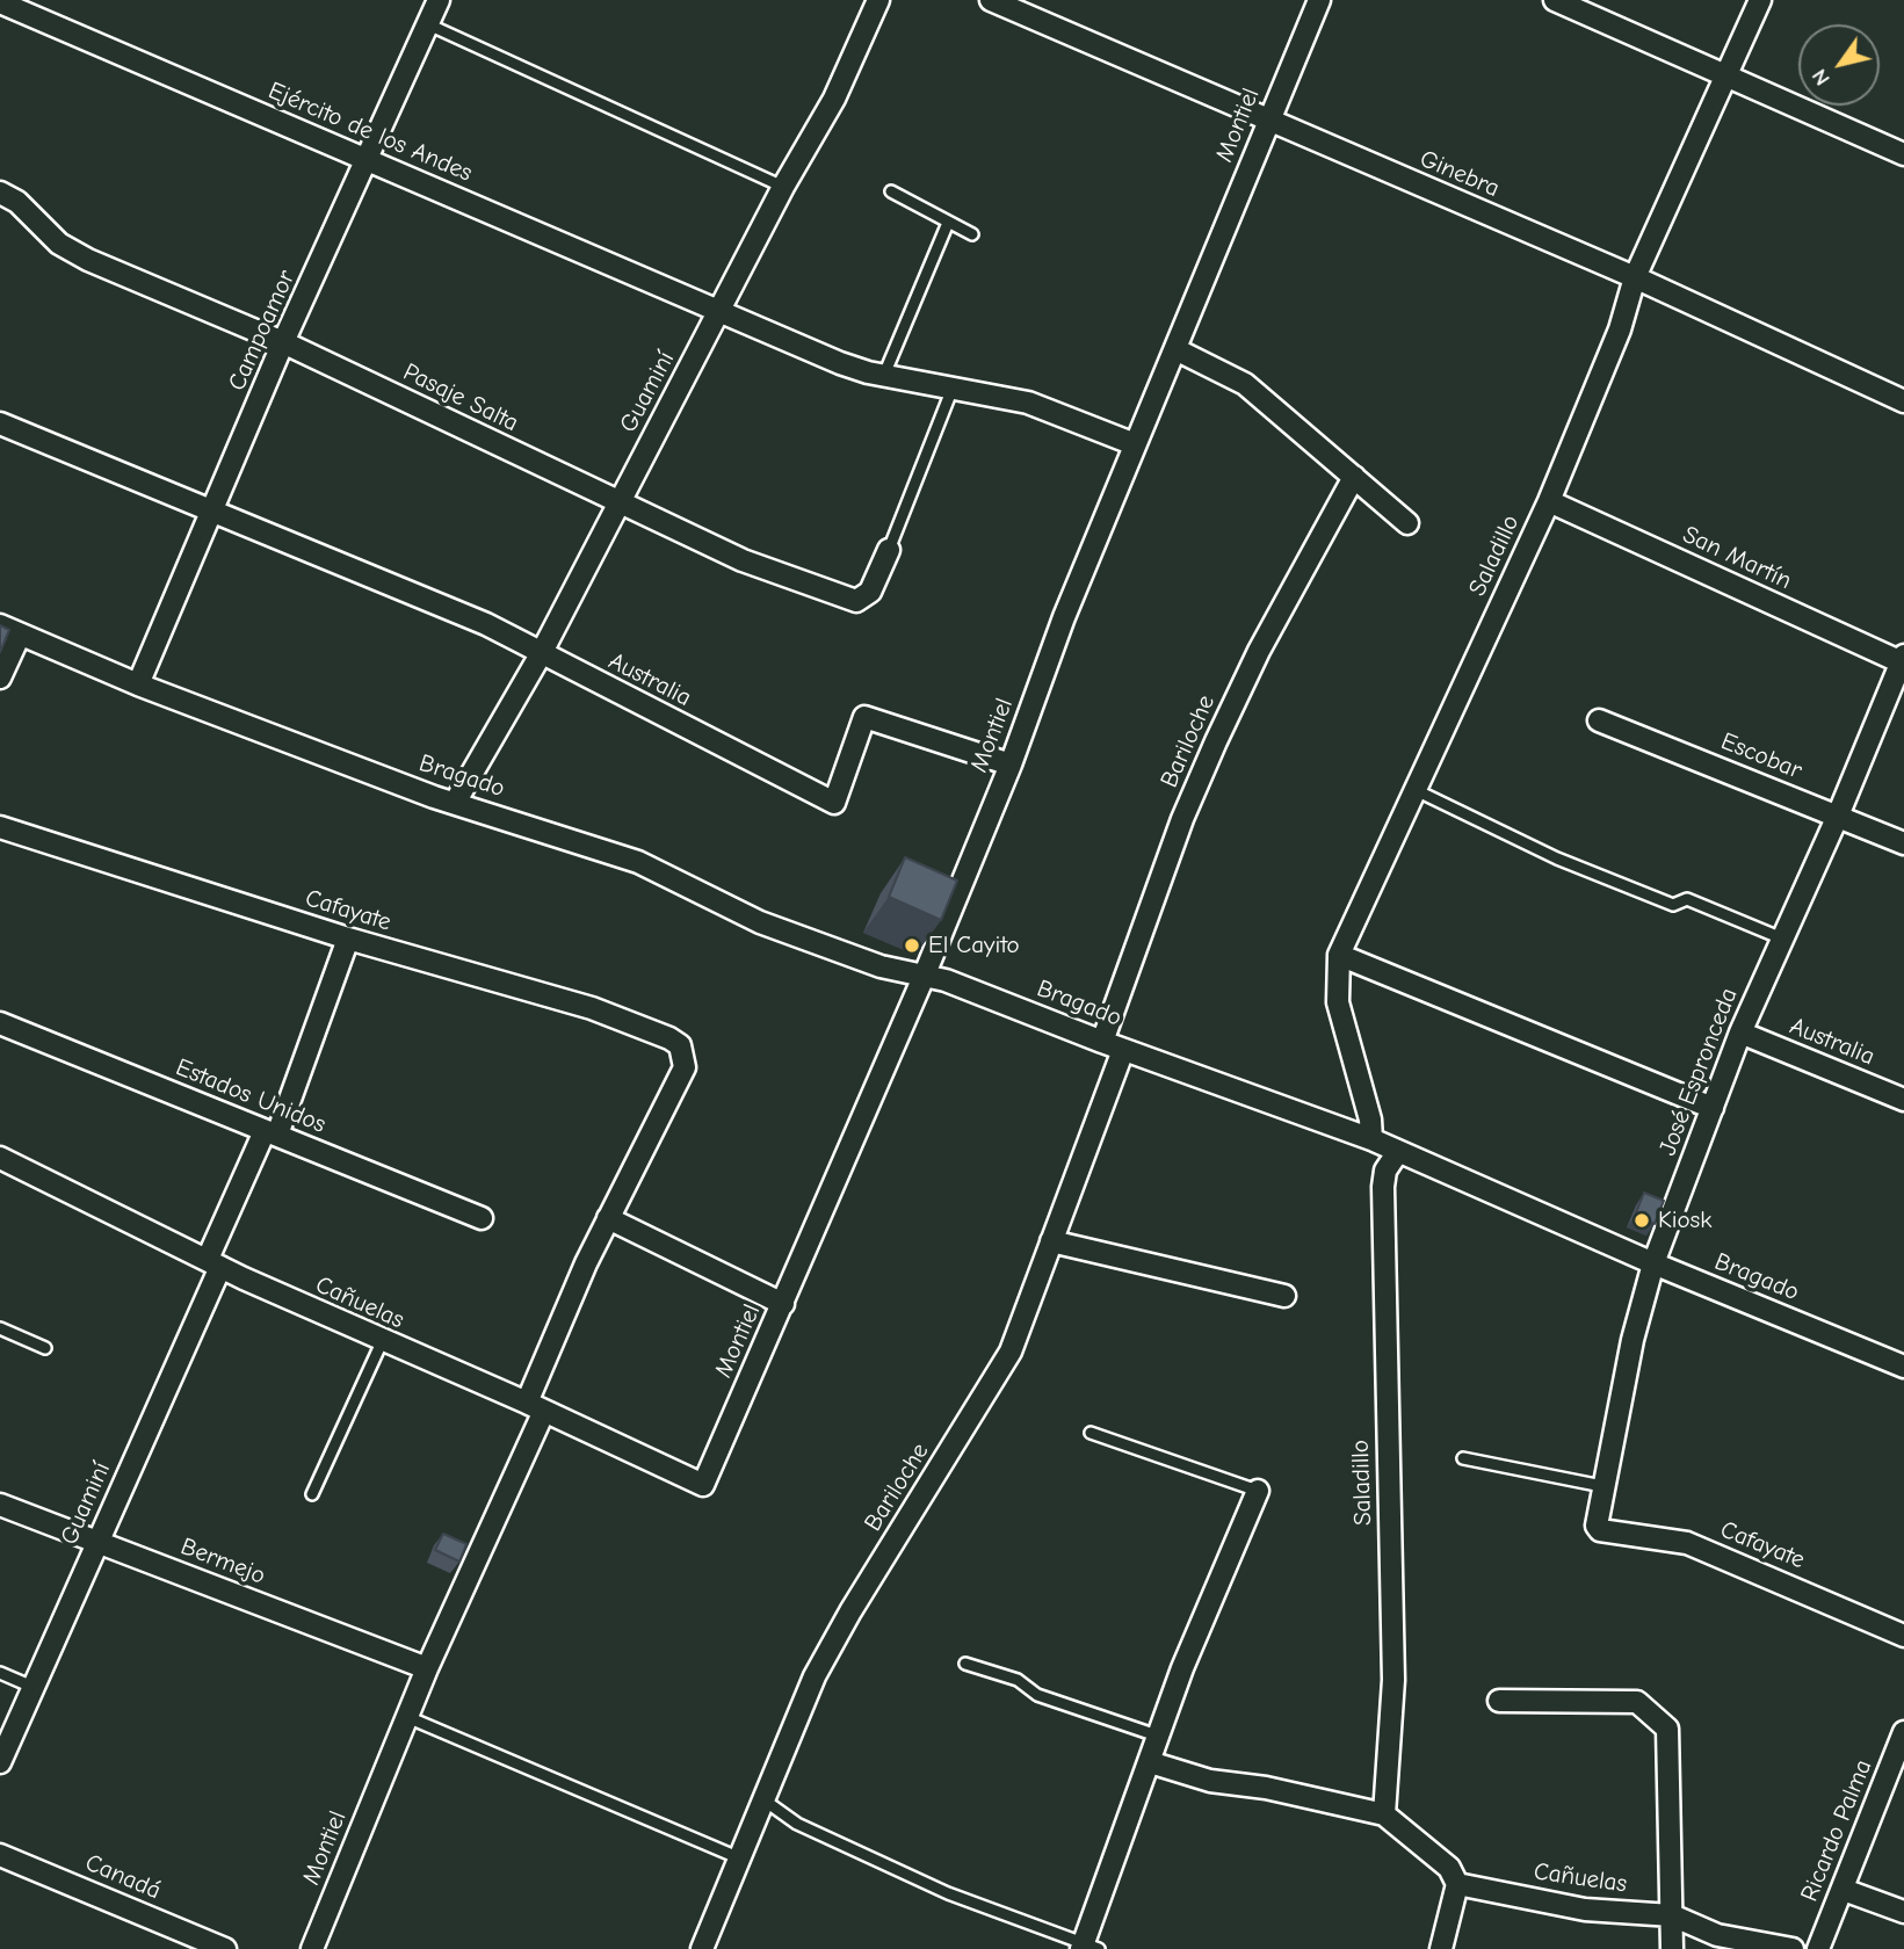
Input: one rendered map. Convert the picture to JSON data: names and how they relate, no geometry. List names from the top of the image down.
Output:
{
  "streets": {
    "street": [
      "Montiel",
      "Ejército de los Andes",
      "Ginebra",
      "Campoamor",
      "Guaminí",
      "Pasaje Salta",
      "Saladillo",
      "San Martín",
      "Australia",
      "Bariloche",
      "Escobar",
      "Bragado",
      "Cafayate",
      "José Espronceda",
      "Estados Unidos",
      "Cañuelas",
      "Bermejo",
      "Ricardo Palma",
      "Canadá"
    ]
  },
  "crossings": [
    ["Montiel", "Ejército de los Andes"],
    ["Montiel", "Ginebra"],
    ["Montiel", "Australia"],
    ["Montiel", "Bragado"],
    ["Montiel", "Cafayate"],
    ["Montiel", "Cañuelas"],
    ["Montiel", "Bermejo"],
    ["Ejército de los Andes", "Campoamor"],
    ["Ejército de los Andes", "Guaminí"],
    ["Ginebra", "Saladillo"],
    ["Campoamor", "Pasaje Salta"],
    ["Campoamor", "Australia"],
    ["Campoamor", "Bragado"],
    ["Guaminí", "Pasaje Salta"],
    ["Guaminí", "Australia"],
    ["Guaminí", "Bragado"],
    ["Guaminí", "Cafayate"],
    ["Guaminí", "Estados Unidos"],
    ["Guaminí", "Cañuelas"],
    ["Guaminí", "Bermejo"],
    ["Saladillo", "San Martín"],
    ["Saladillo", "Bragado"],
    ["San Martín", "José Espronceda"],
    ["Australia", "José Espronceda"],
    ["Bariloche", "Bragado"],
    ["Escobar", "José Espronceda"],
    ["Bragado", "José Espronceda"],
    ["Cafayate", "José Espronceda"]
  ],
  "places": ["El Cayito", "Kiosk"],
  "north": "bottom left"
}
